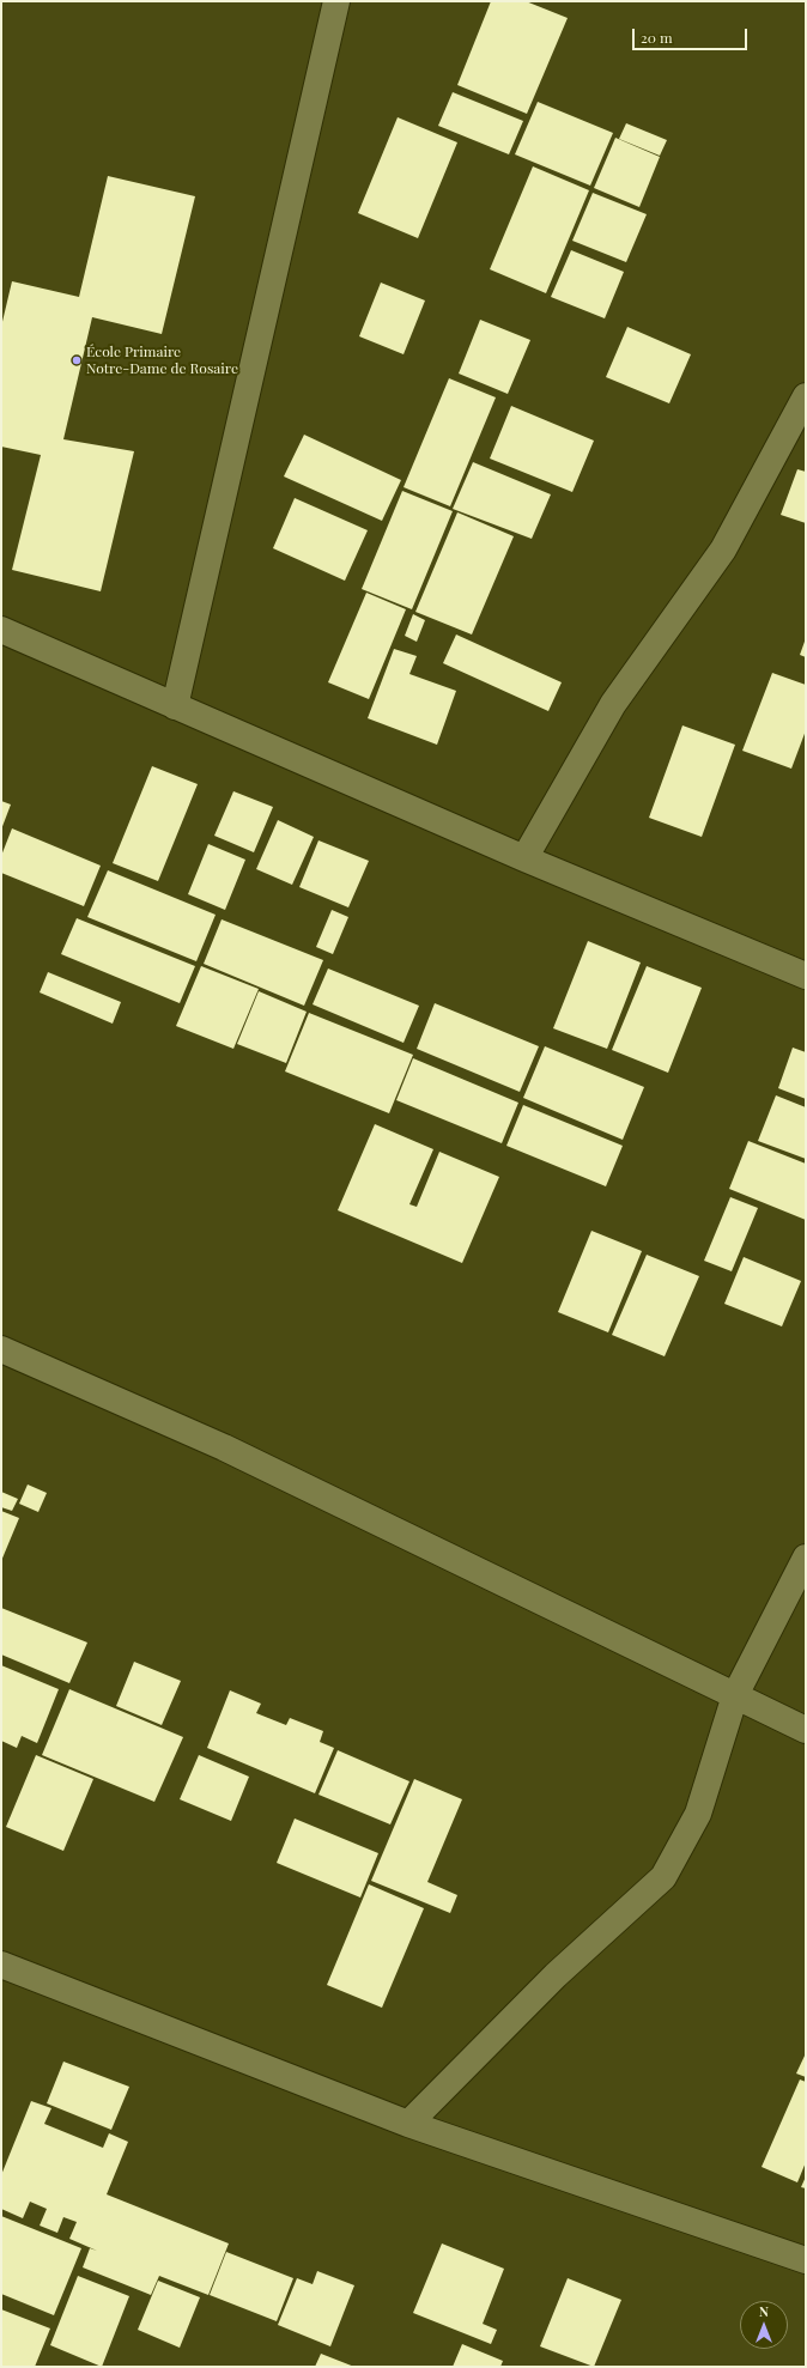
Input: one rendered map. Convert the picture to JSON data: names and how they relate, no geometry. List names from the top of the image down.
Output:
{
  "places": ["École Primaire Notre-Dame de Rosaire"],
  "scale_bar": "20 m",
  "north": "top"
}
